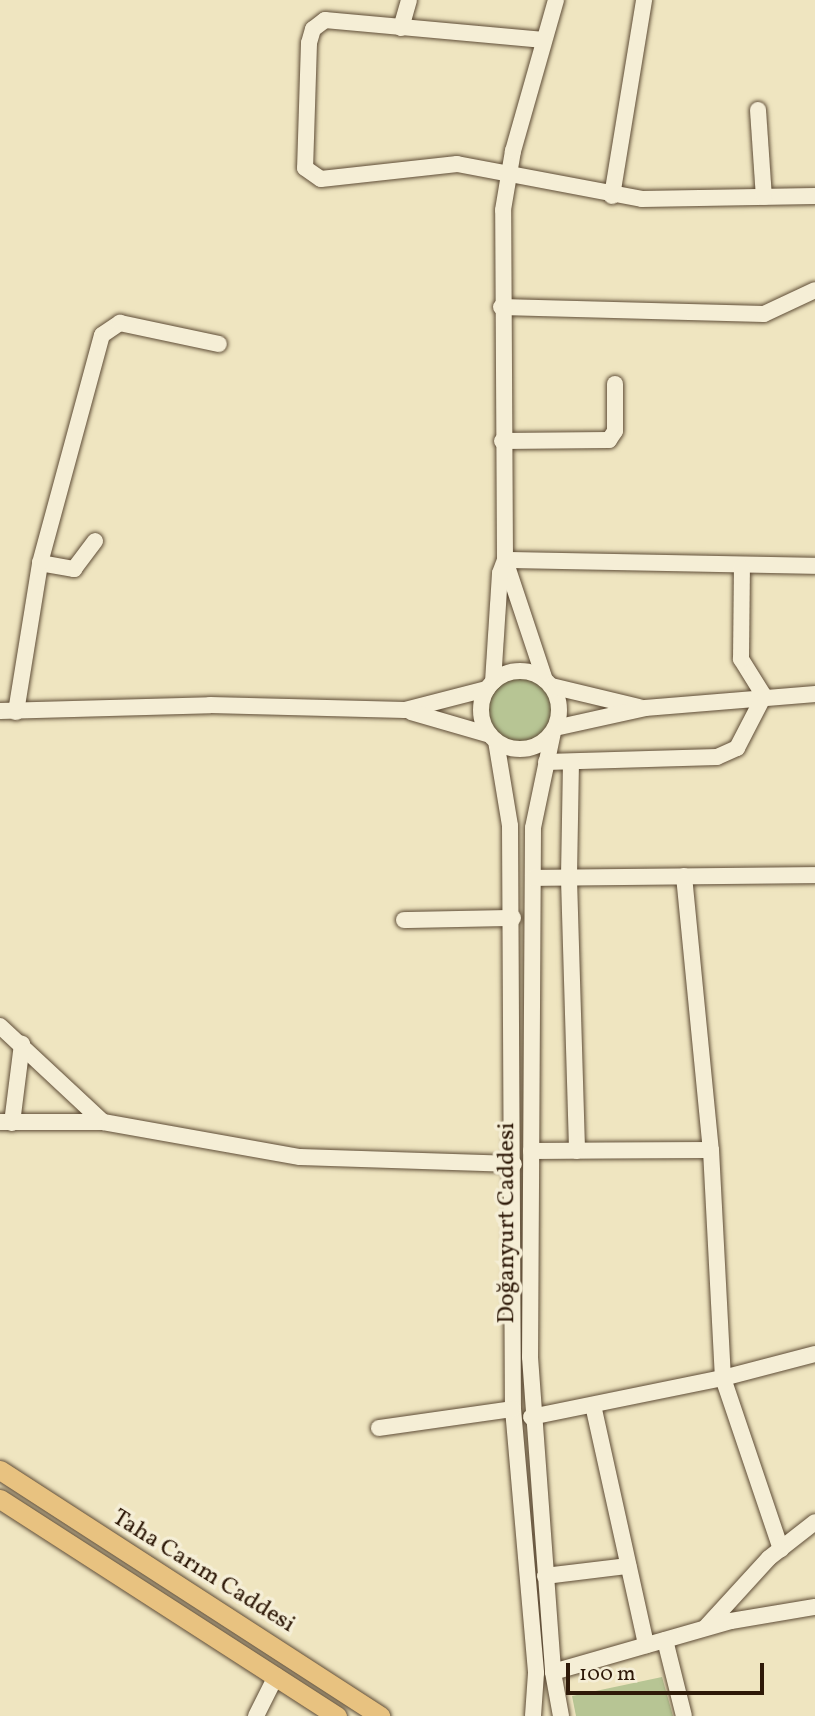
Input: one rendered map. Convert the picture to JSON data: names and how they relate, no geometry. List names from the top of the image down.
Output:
{
  "streets": {
    "main road": ["Taha Carım Caddesi"],
    "street": ["Doğanyurt Caddesi"]
  },
  "scale_bar": "100 m"
}
